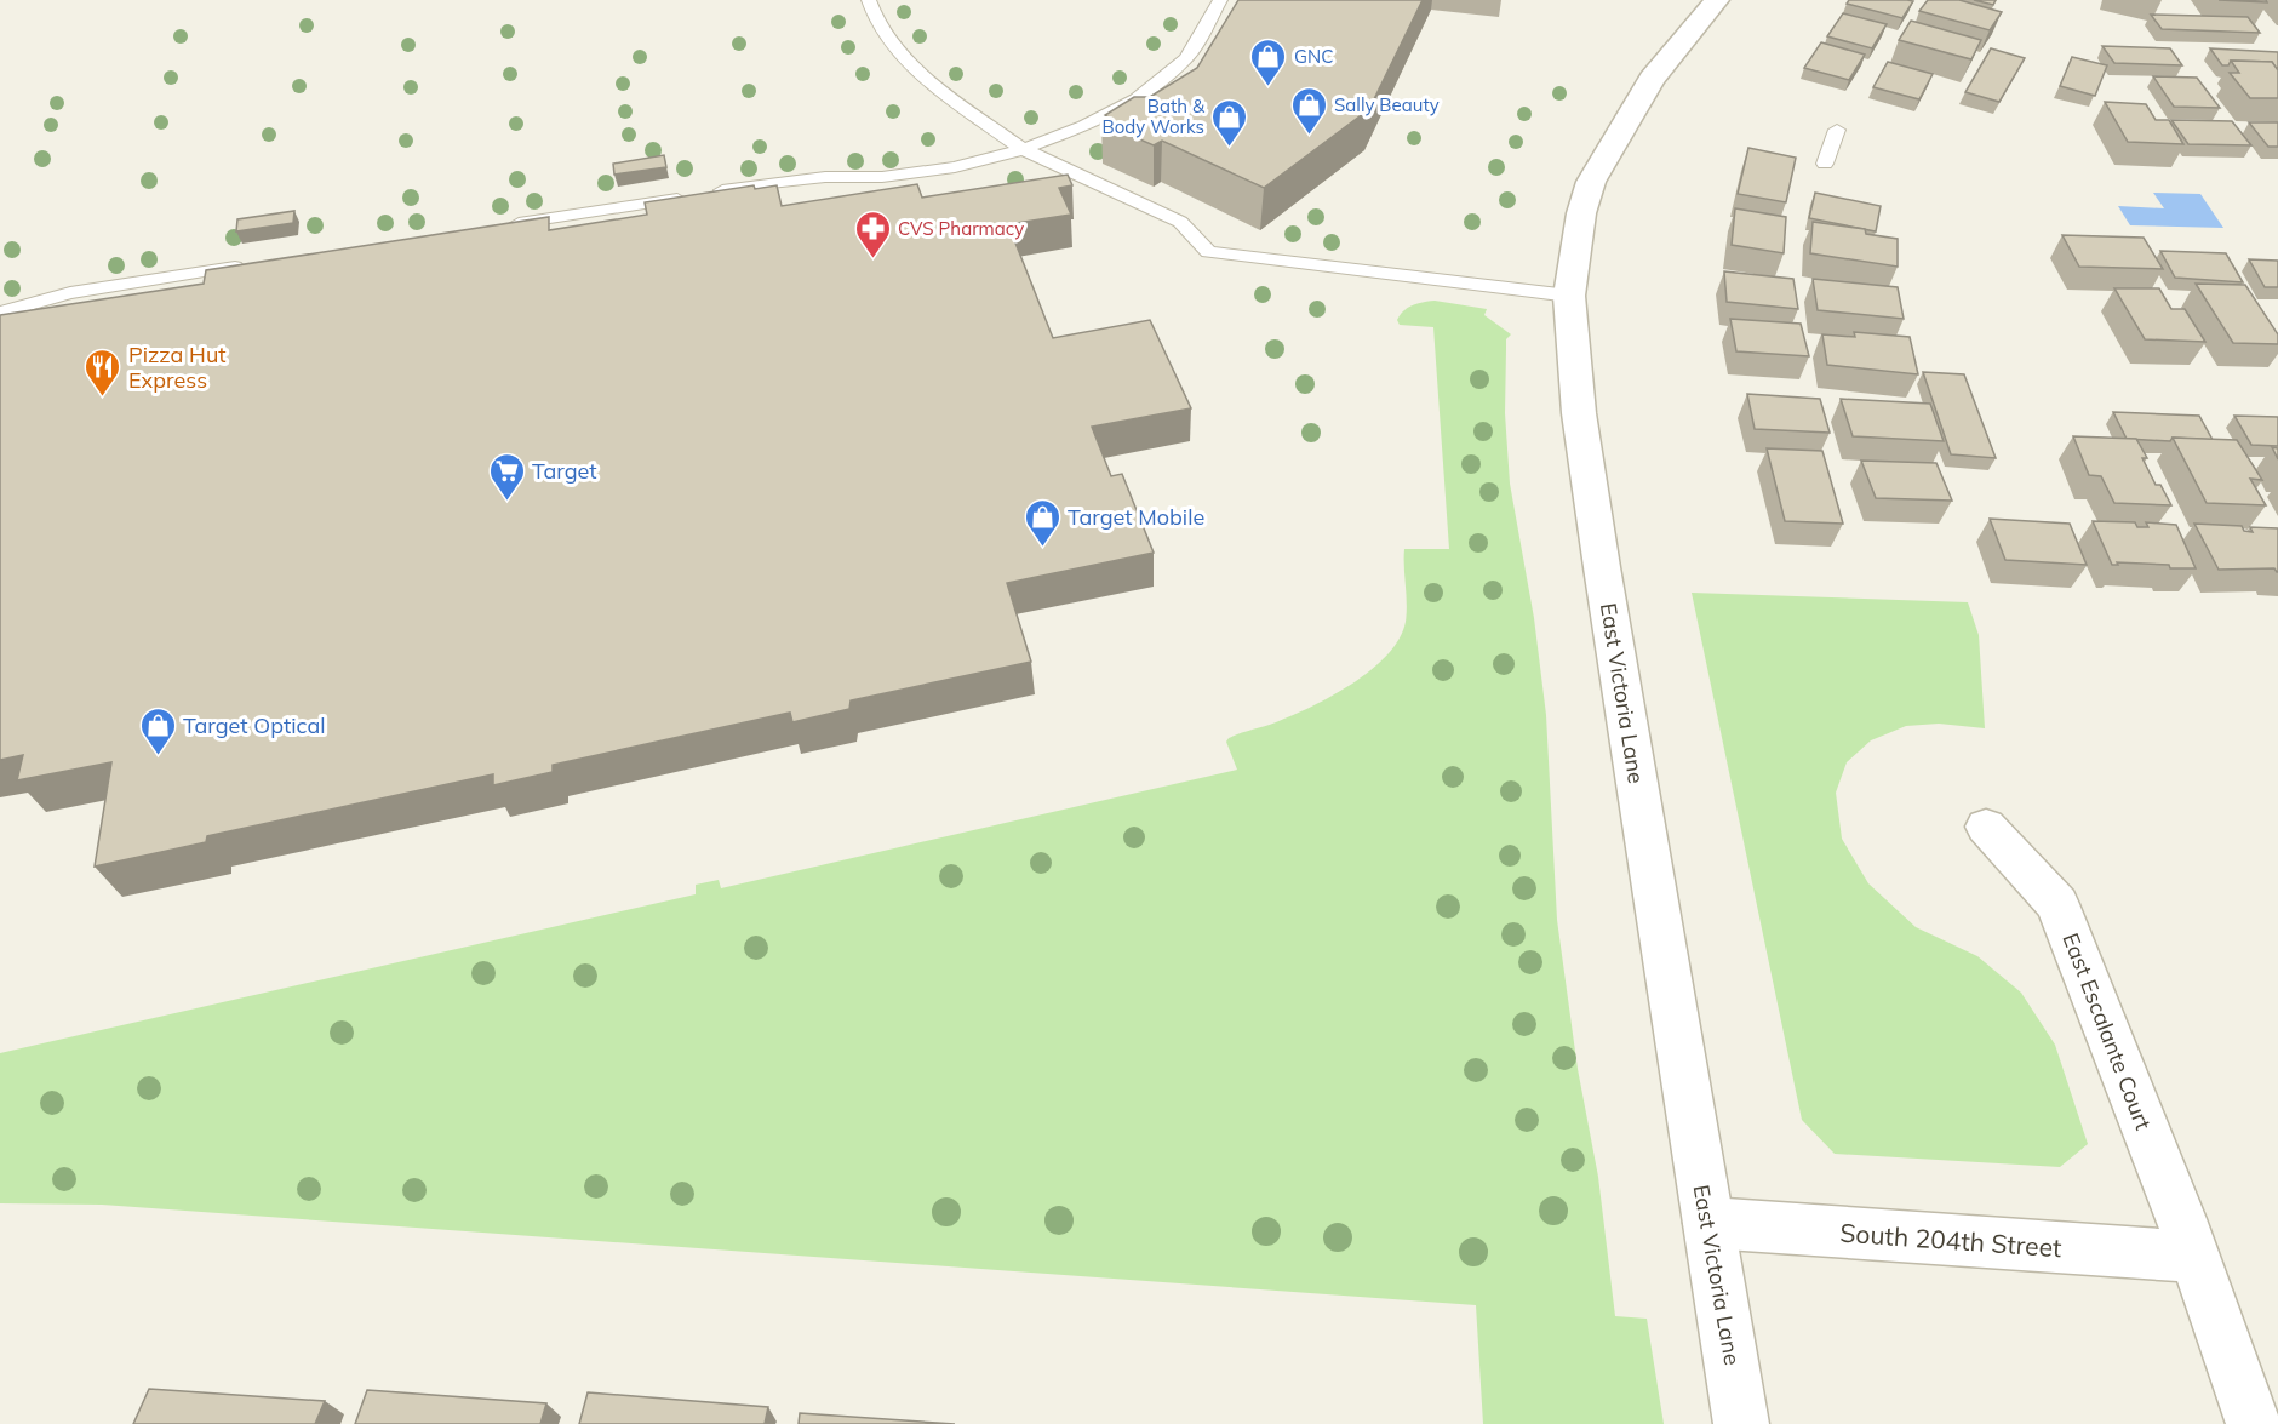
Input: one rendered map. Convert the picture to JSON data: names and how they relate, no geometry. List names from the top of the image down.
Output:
{
  "streets": {
    "street": ["East Victoria Lane", "East Escalante Court", "South 204th Street"]
  },
  "crossings": [
    ["East Victoria Lane", "South 204th Street"],
    ["East Escalante Court", "South 204th Street"]
  ],
  "places": {
    "shop": [
      "GNC",
      "Sally Beauty",
      "Bath & Body Works",
      "Target Mobile",
      "Target Optical"
    ],
    "pharmacy": ["CVS Pharmacy"],
    "restaurant": ["Pizza Hut Express"],
    "supermarket": ["Target"]
  }
}
